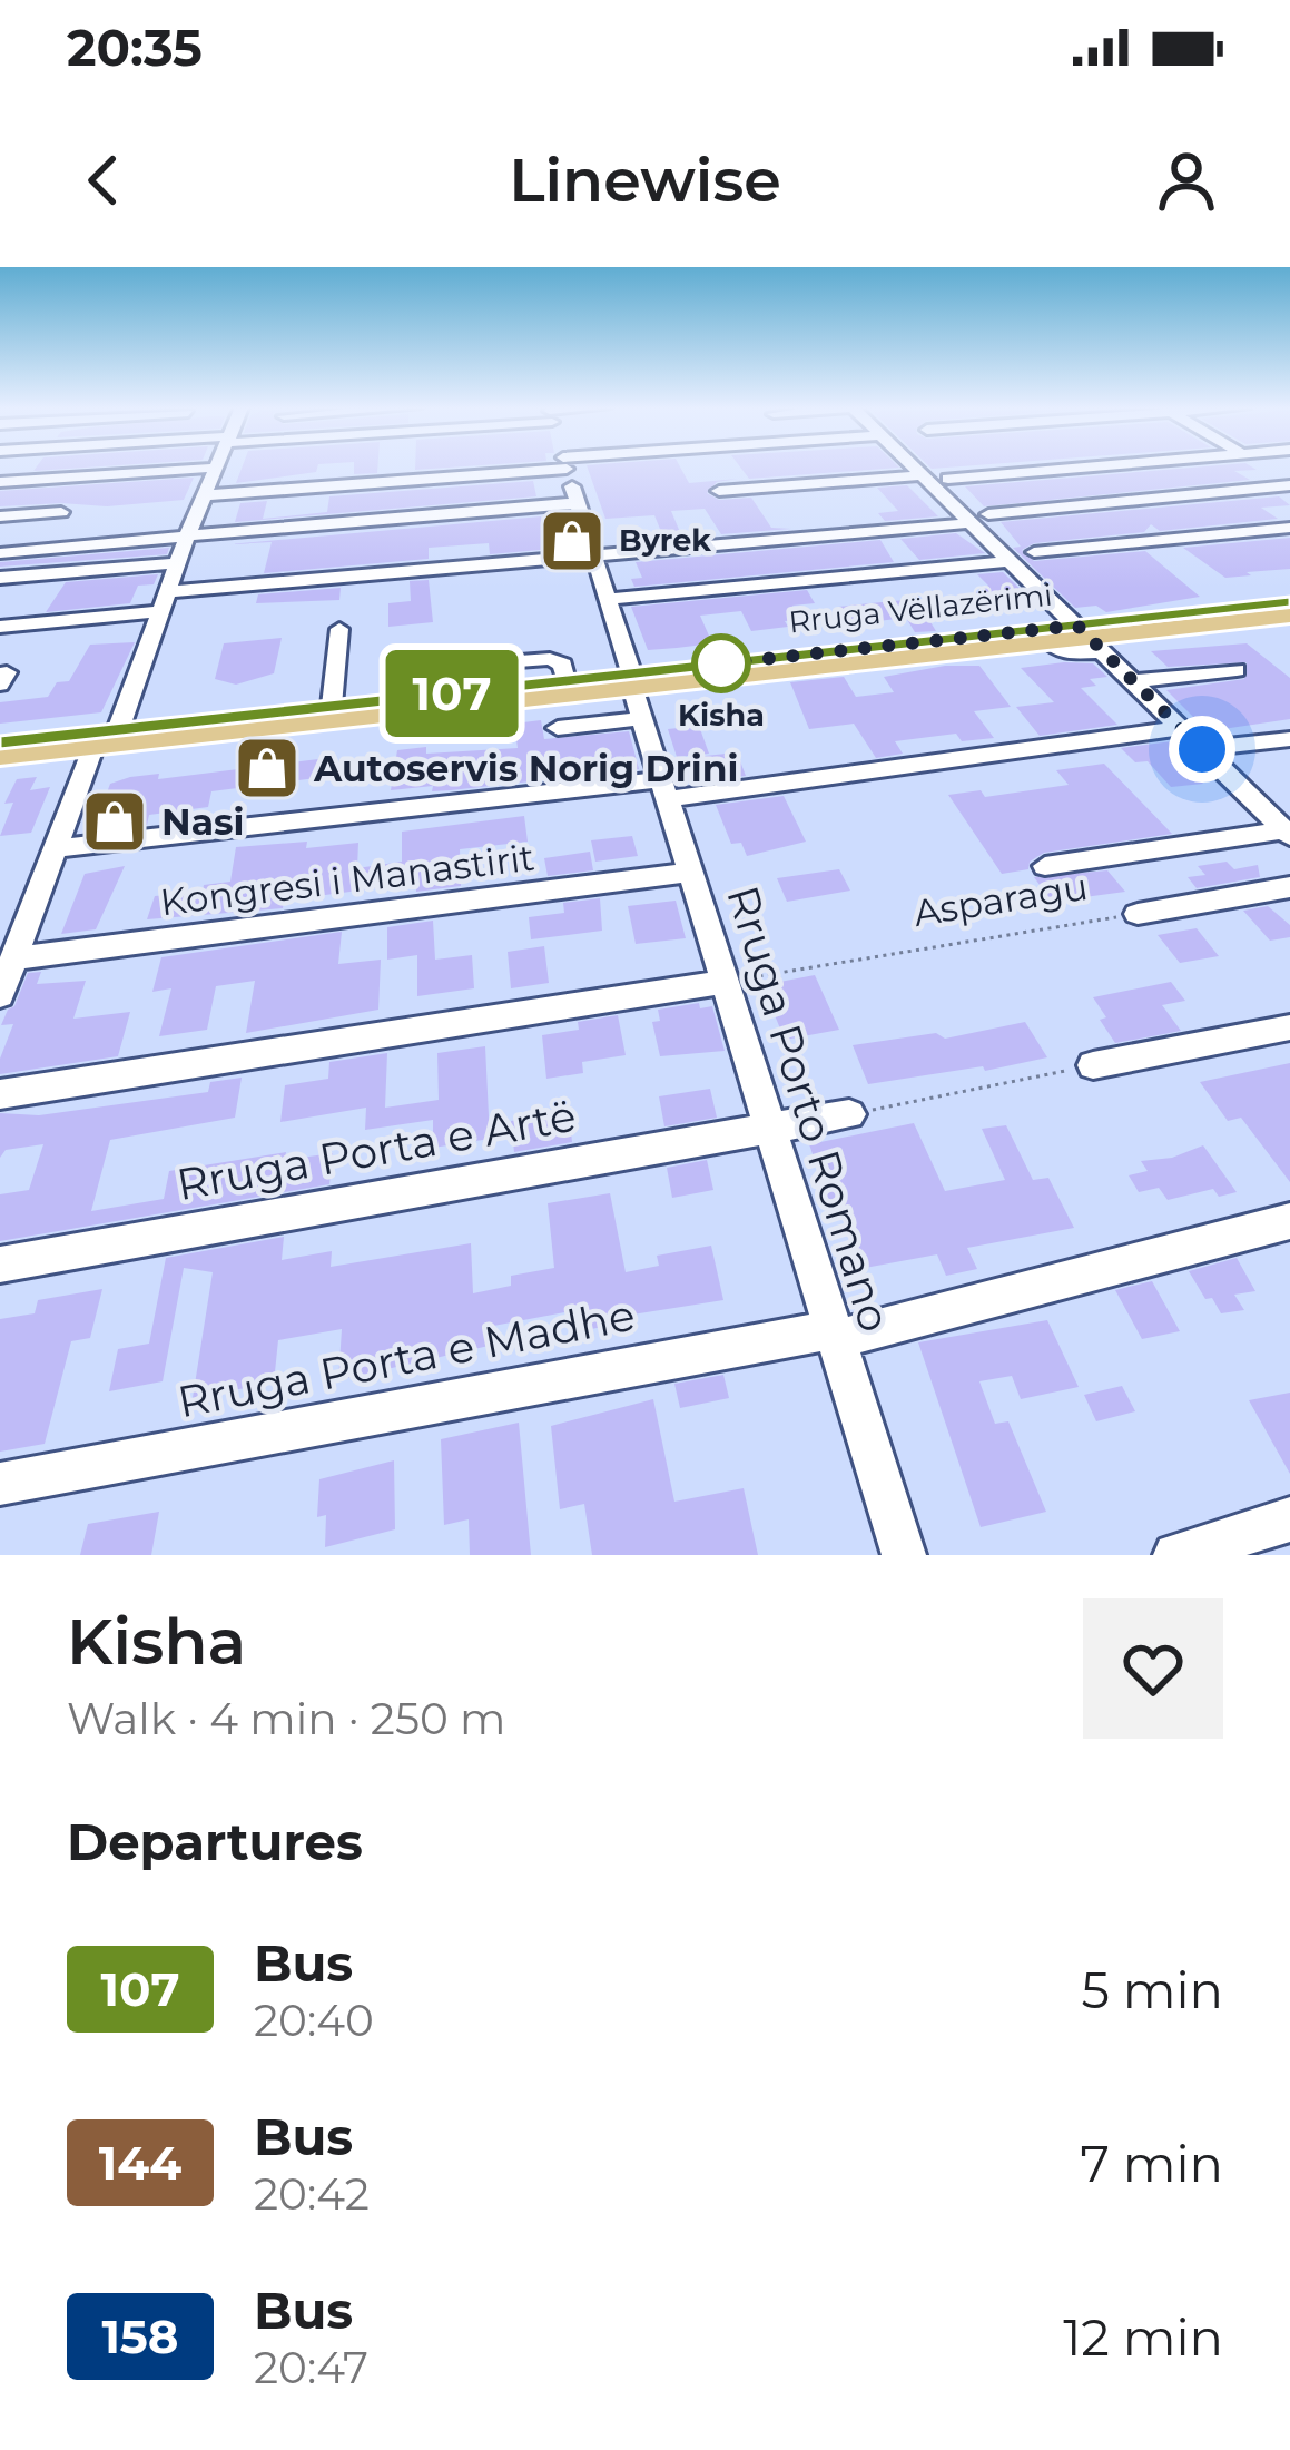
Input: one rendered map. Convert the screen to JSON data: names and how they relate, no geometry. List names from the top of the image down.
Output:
{
  "streets": {
    "main road": ["Rruga Vëllazërimi"],
    "street": [
      "Kongresi i Manastirit",
      "Asparagu",
      "Rruga Porto Romano",
      "Rruga Porta e Artë",
      "Rruga Porta e Madhe"
    ]
  },
  "crossings": [
    ["Rruga Vëllazërimi", "Rruga Porto Romano"],
    ["Kongresi i Manastirit", "Rruga Porto Romano"],
    ["Asparagu", "Rruga Porto Romano"],
    ["Rruga Porto Romano", "Rruga Porta e Artë"],
    ["Rruga Porto Romano", "Rruga Porta e Madhe"]
  ],
  "places": {
    "shop": ["Byrek", "Autoservis Norig Drini", "Nasi"],
    "other": ["Kisha"]
  },
  "lines": ["bus line 107"],
  "page": {
    "status": "20:35",
    "header": "Linewise",
    "on_map": "107",
    "heading": [
      ["Kisha", "Walk · 4 min · 250 m"],
      "Departures"
    ],
    "list": [
      {
        "mark": "107",
        "name": "Bus",
        "note": "20:40",
        "value": "5 min"
      },
      {
        "mark": "144",
        "name": "Bus",
        "note": "20:42",
        "value": "7 min"
      },
      {
        "mark": "158",
        "name": "Bus",
        "note": "20:47",
        "value": "12 min"
      }
    ]
  }
}
